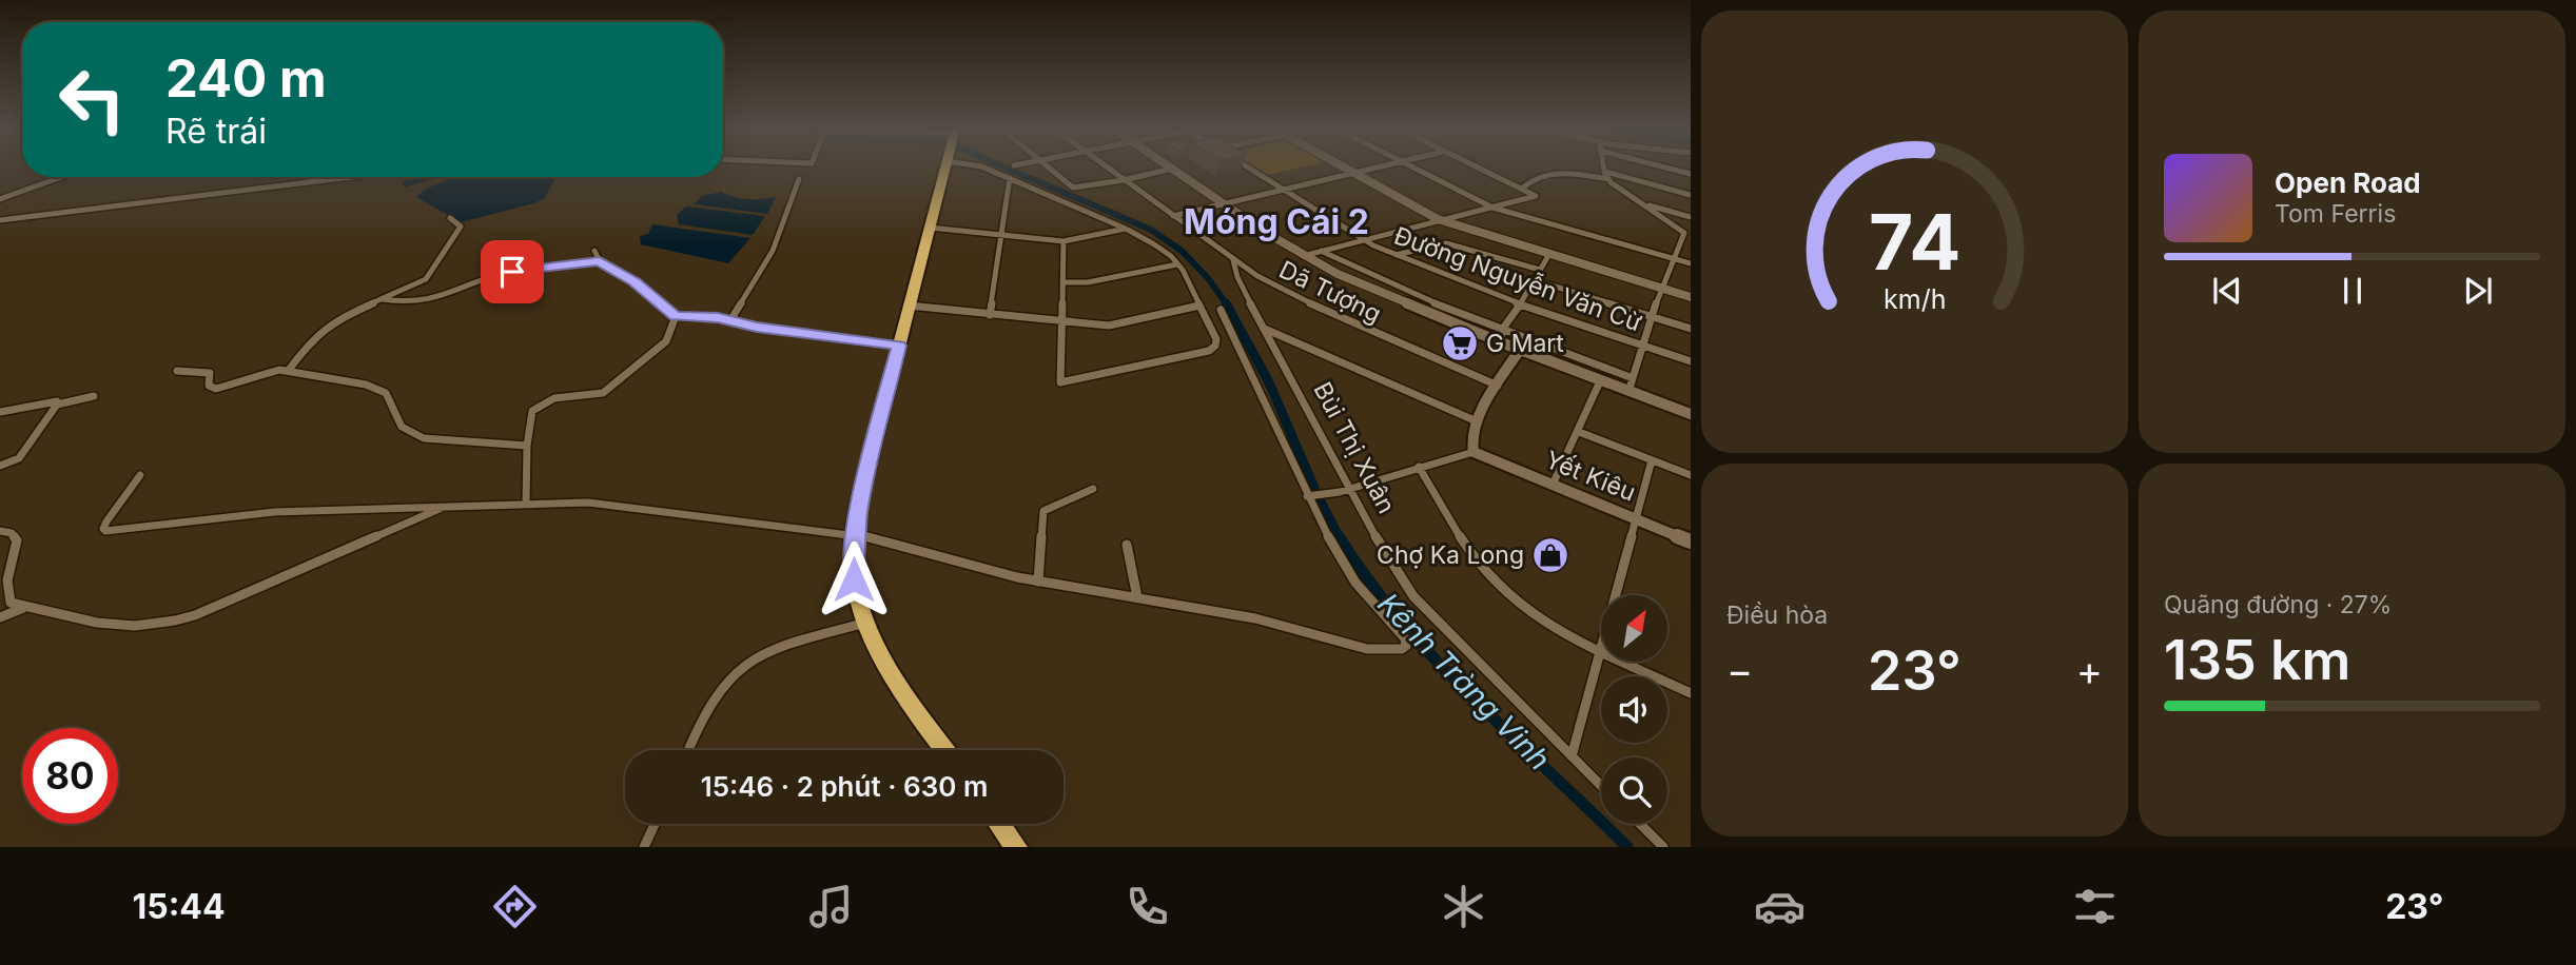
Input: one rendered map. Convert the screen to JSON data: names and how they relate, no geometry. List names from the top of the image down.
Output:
{
  "streets": {
    "street": [
      "Đường Nguyễn Văn Cừ",
      "Dã Tượng",
      "Bùi Thị Xuân",
      "Yết Kiêu"
    ]
  },
  "crossings": [
    ["Dã Tượng", "Bùi Thị Xuân"]
  ],
  "districts": ["Móng Cái 2"],
  "water": ["Kênh Tràng Vinh"],
  "places": {
    "supermarket": ["G Mart"],
    "shop": ["Chợ Ka Long"]
  },
  "north": "top right",
  "page": {
    "turn": ["240 m", "Rẽ trái"],
    "song": ["Open Road", "Tom Ferris"],
    "tile": [
      "Điều hòa",
      ["Quãng đường · 27%", "135 km"]
    ],
    "heat": ["−", "23°", "+"],
    "limit": "80",
    "trip": "15:46 · 2 phút · 630 m",
    "tabs": ["15:44", "23°"],
    "gauge": ["74", "km/h"]
  }
}
